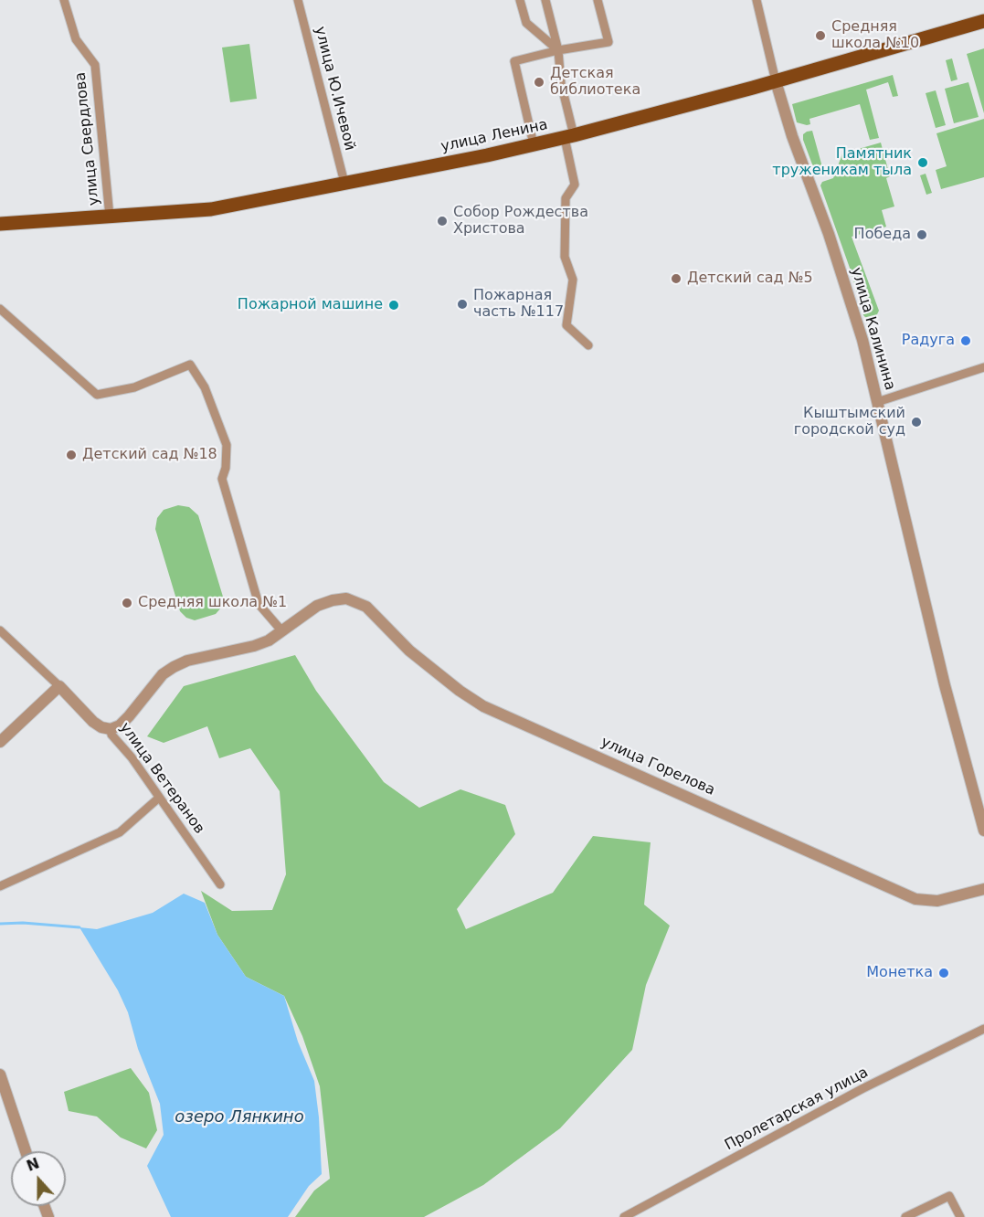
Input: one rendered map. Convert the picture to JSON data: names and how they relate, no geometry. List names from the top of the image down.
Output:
{
  "streets": {
    "main road": ["улица Ленина"],
    "street": [
      "улица Ю.Ичевой",
      "улица Свердлова",
      "улица Калинина",
      "улица Горелова",
      "улица Ветеранов",
      "Пролетарская улица"
    ]
  },
  "crossings": [
    ["улица Ю.Ичевой", "улица Ленина"],
    ["улица Ленина", "улица Свердлова"],
    ["улица Ленина", "улица Калинина"]
  ],
  "water": ["озеро Лянкино"],
  "places": [
    "Средняя школа №10",
    "Детская библиотека",
    "Памятник труженикам тыла",
    "Собор Рождества Христова",
    "Победа",
    "Детский сад №5",
    "Пожарная часть №117",
    "Пожарной машине",
    "Радуга",
    "Кыштымский городской суд",
    "Детский сад №18",
    "Средняя школа №1",
    "Монетка"
  ],
  "north": "top"
}
